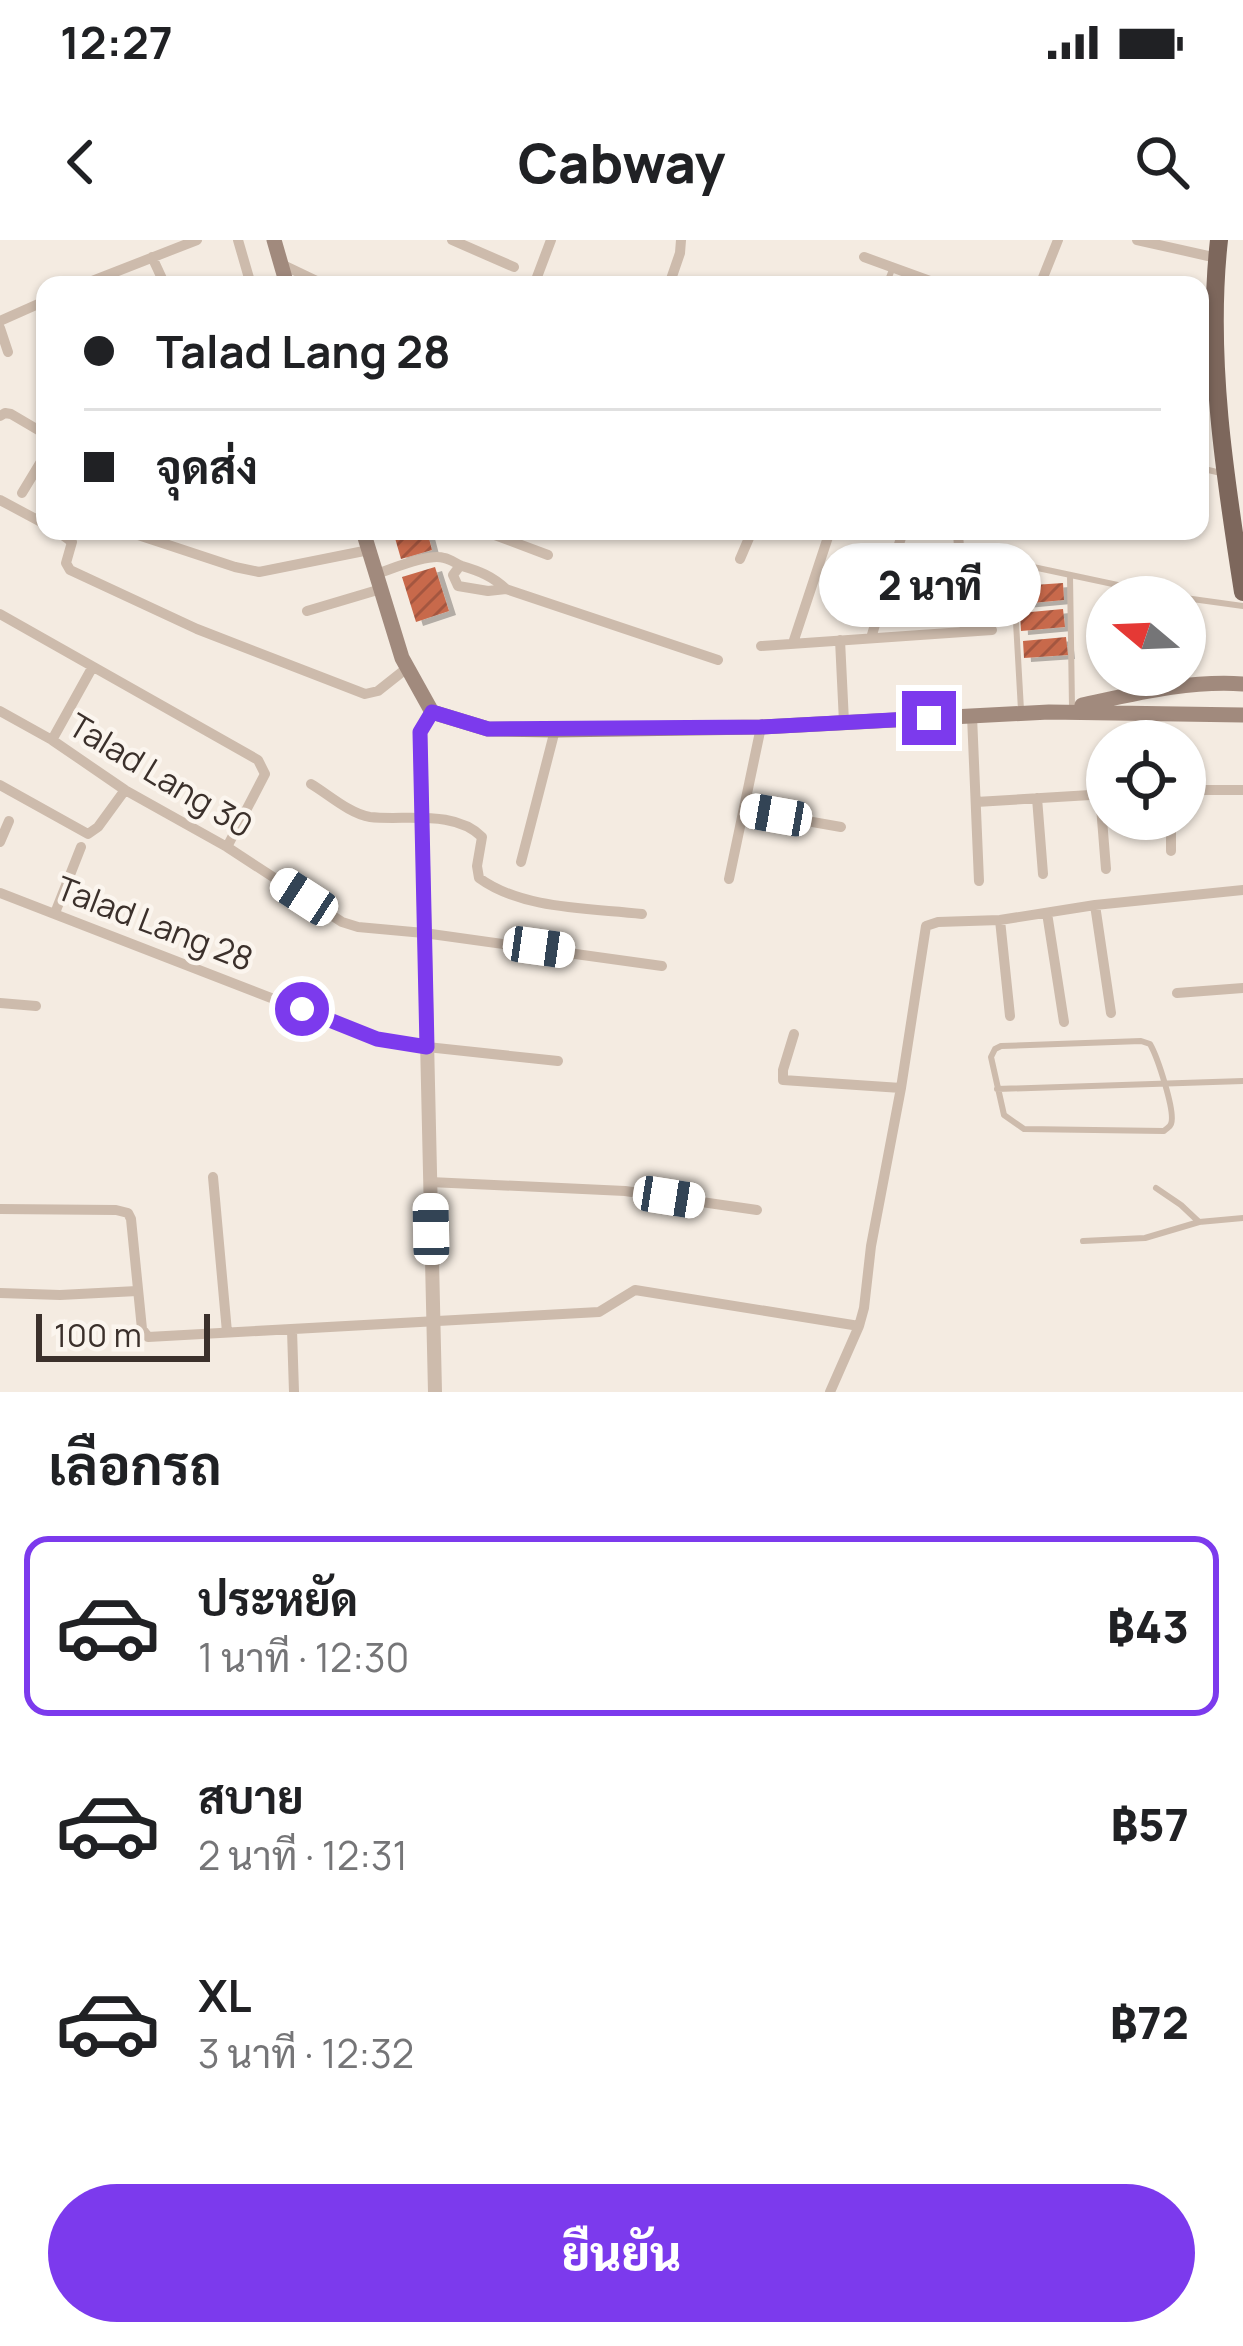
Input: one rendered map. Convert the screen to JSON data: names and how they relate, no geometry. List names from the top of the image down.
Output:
{
  "streets": {
    "street": ["Talad Lang 30", "Talad Lang 28"]
  },
  "scale_bar": "100 m",
  "north": "left",
  "page": {
    "status": "12:27",
    "header": "Cabway",
    "banner": ["Talad Lang 28", "จุดส่ง"],
    "bubble": "2 นาที",
    "scale": "100 m",
    "heading": "เลือกรถ",
    "list": [
      {
        "name": "ประหยัด",
        "note": "1 นาที · 12:30",
        "value": "฿43"
      },
      {
        "name": "สบาย",
        "note": "2 นาที · 12:31",
        "value": "฿57"
      },
      {
        "name": "XL",
        "note": "3 นาที · 12:32",
        "value": "฿72"
      }
    ],
    "buttons": "ยืนยัน"
  }
}
